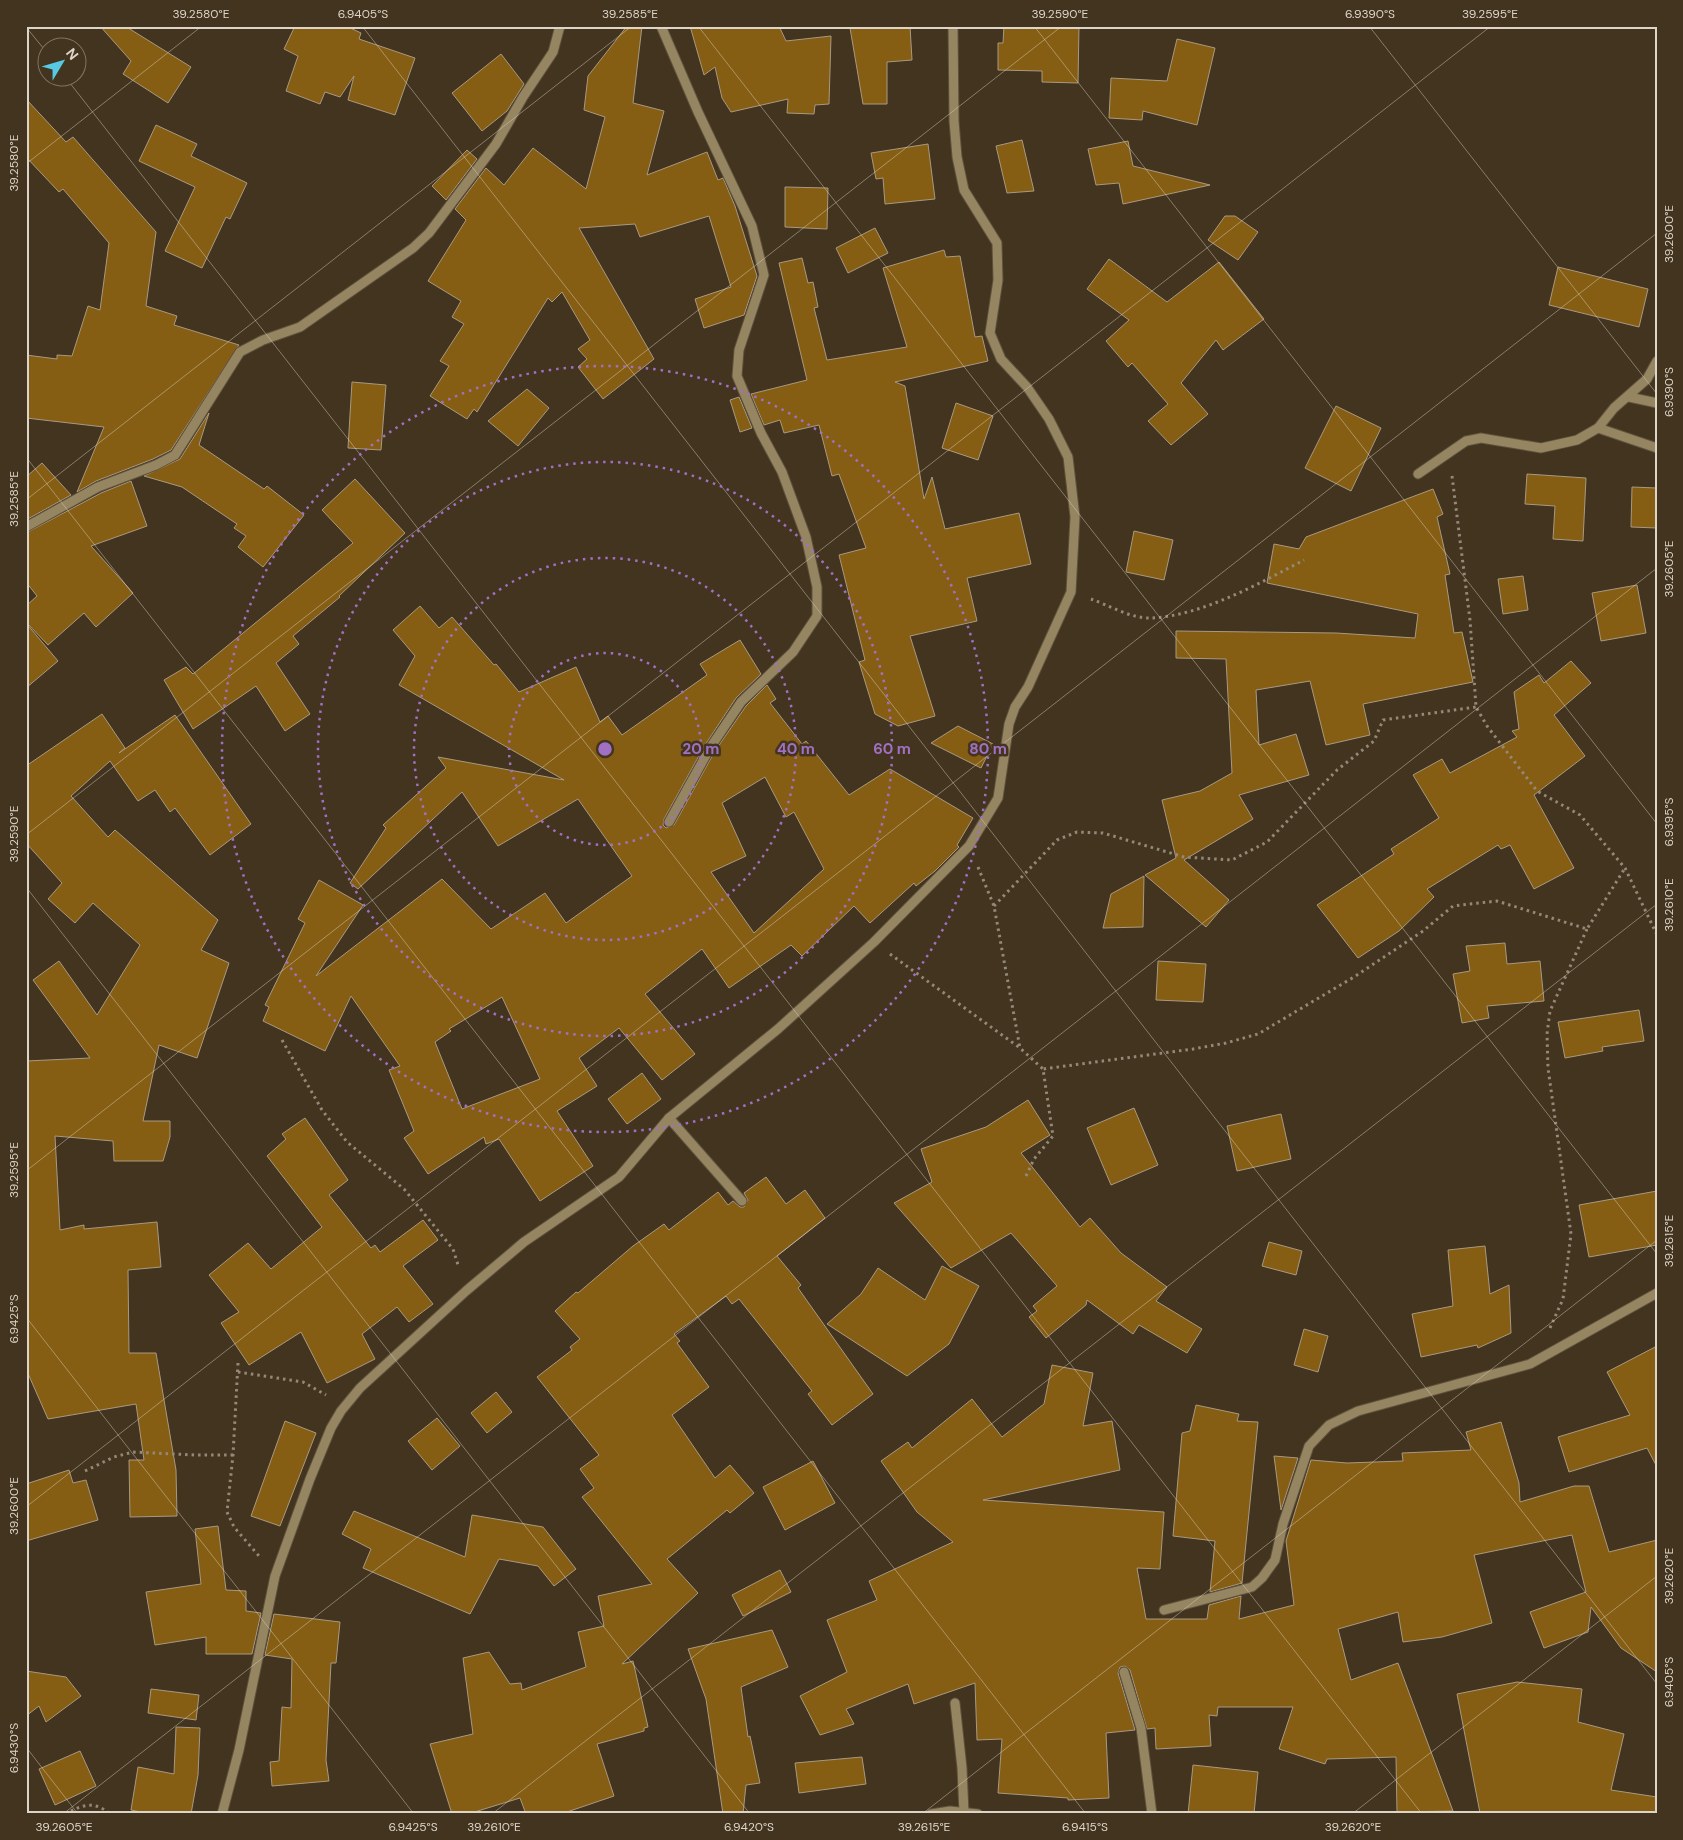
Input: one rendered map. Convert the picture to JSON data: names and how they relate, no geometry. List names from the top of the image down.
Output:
{
  "north": "top right",
  "coordinates": [
    "39.2580°E",
    "6.9405°S",
    "39.2585°E",
    "39.2590°E",
    "6.9390°S",
    "39.2595°E",
    "39.2600°E",
    "39.2605°E",
    "6.9395°S",
    "39.2610°E",
    "39.2615°E",
    "6.9425°S",
    "39.2620°E",
    "6.9430°S",
    "6.9420°S",
    "6.9415°S"
  ],
  "rings": [
    "20 m",
    "40 m",
    "60 m",
    "80 m"
  ]
}
